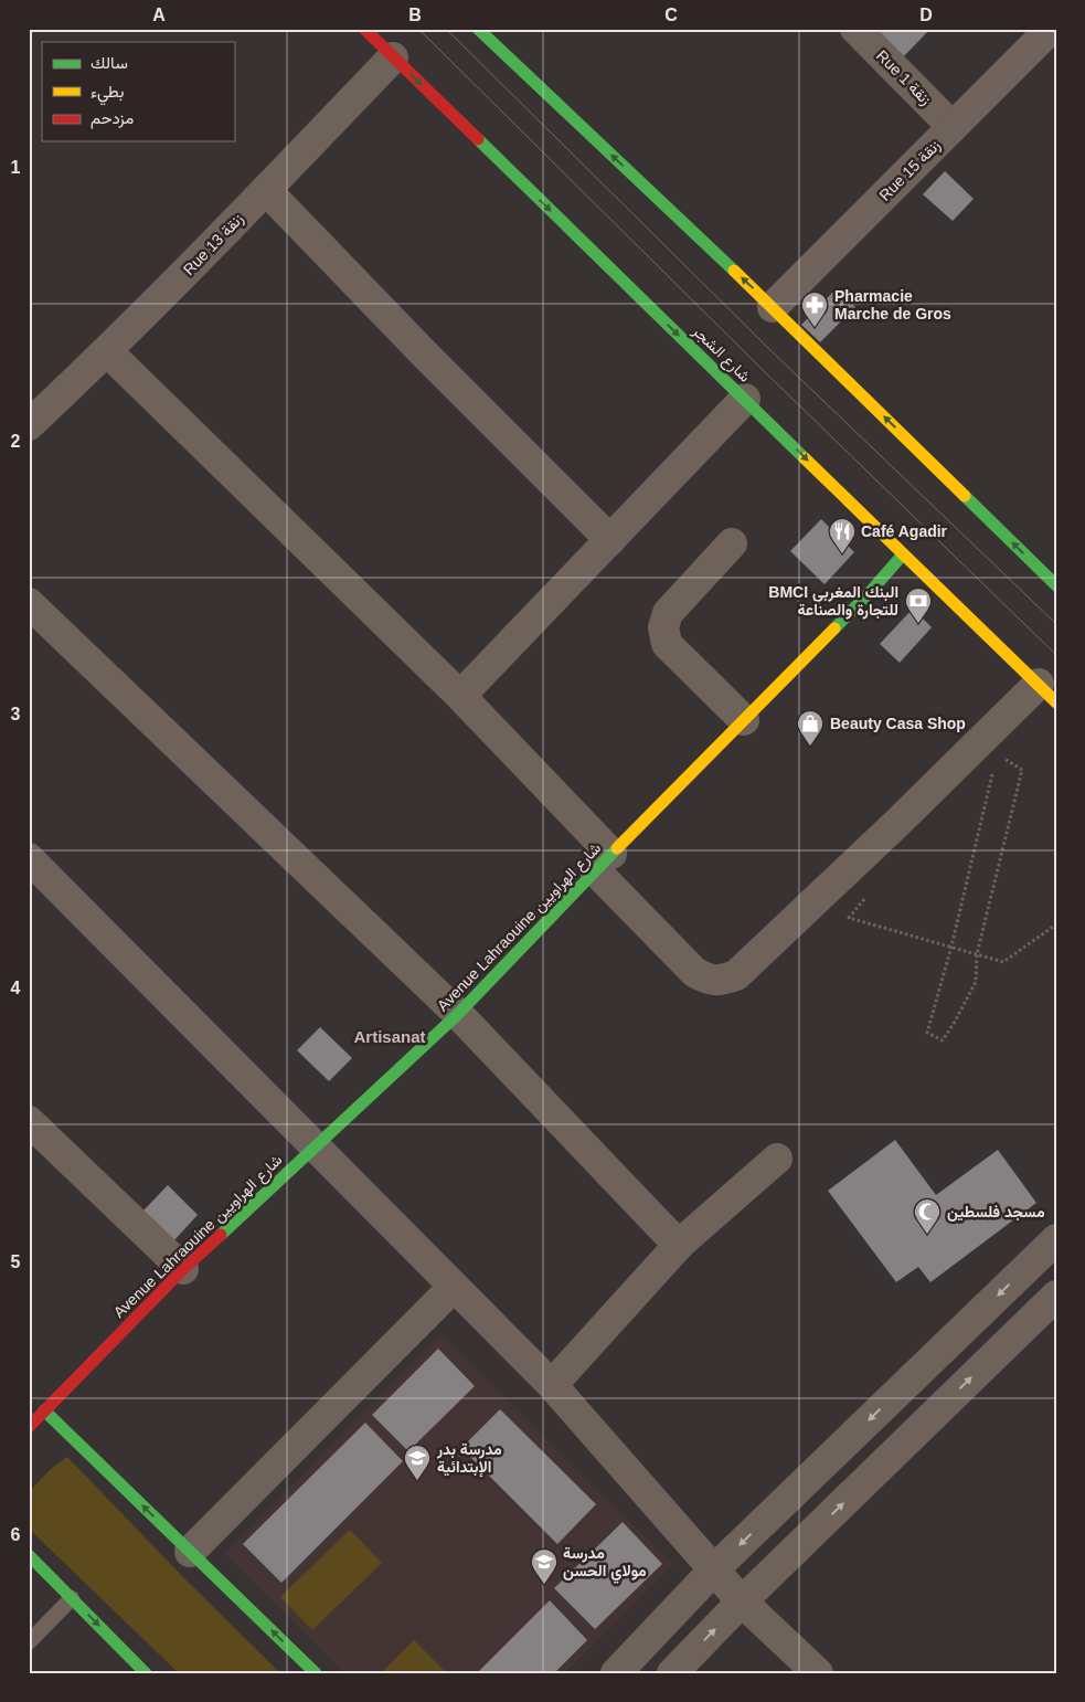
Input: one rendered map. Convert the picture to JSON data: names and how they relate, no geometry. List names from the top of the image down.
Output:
{
  "streets": {
    "street": [
      "Rue 1 زنقة",
      "Rue 15 زنقة",
      "Rue 13 زنقة",
      "شارع الشجر",
      "Avenue Lahraouine شارع الهراويين"
    ]
  },
  "crossings": [
    ["Rue 1 زنقة", "Rue 15 زنقة"],
    ["Rue 13 زنقة", "شارع الشجر"],
    ["شارع الشجر", "Avenue Lahraouine شارع الهراويين"]
  ],
  "districts": ["Artisanat"],
  "places": {
    "pharmacy": ["Pharmacie Marche de Gros"],
    "restaurant": ["Café Agadir"],
    "bank": ["BMCI البنك المغربي للتجارة والصناعة"],
    "shop": ["Beauty Casa Shop"],
    "mosque": ["مسجد فلسطين"],
    "school or university": ["مدرسة بدر الإبتدائية", "مدرسة مولاي الحسن"]
  },
  "legend": ["سالك", "بطيء", "مزدحم"],
  "grid": {
    "columns": [
      "A",
      "B",
      "C",
      "D"
    ],
    "rows": [
      "1",
      "2",
      "3",
      "4",
      "5",
      "6"
    ]
  }
}
